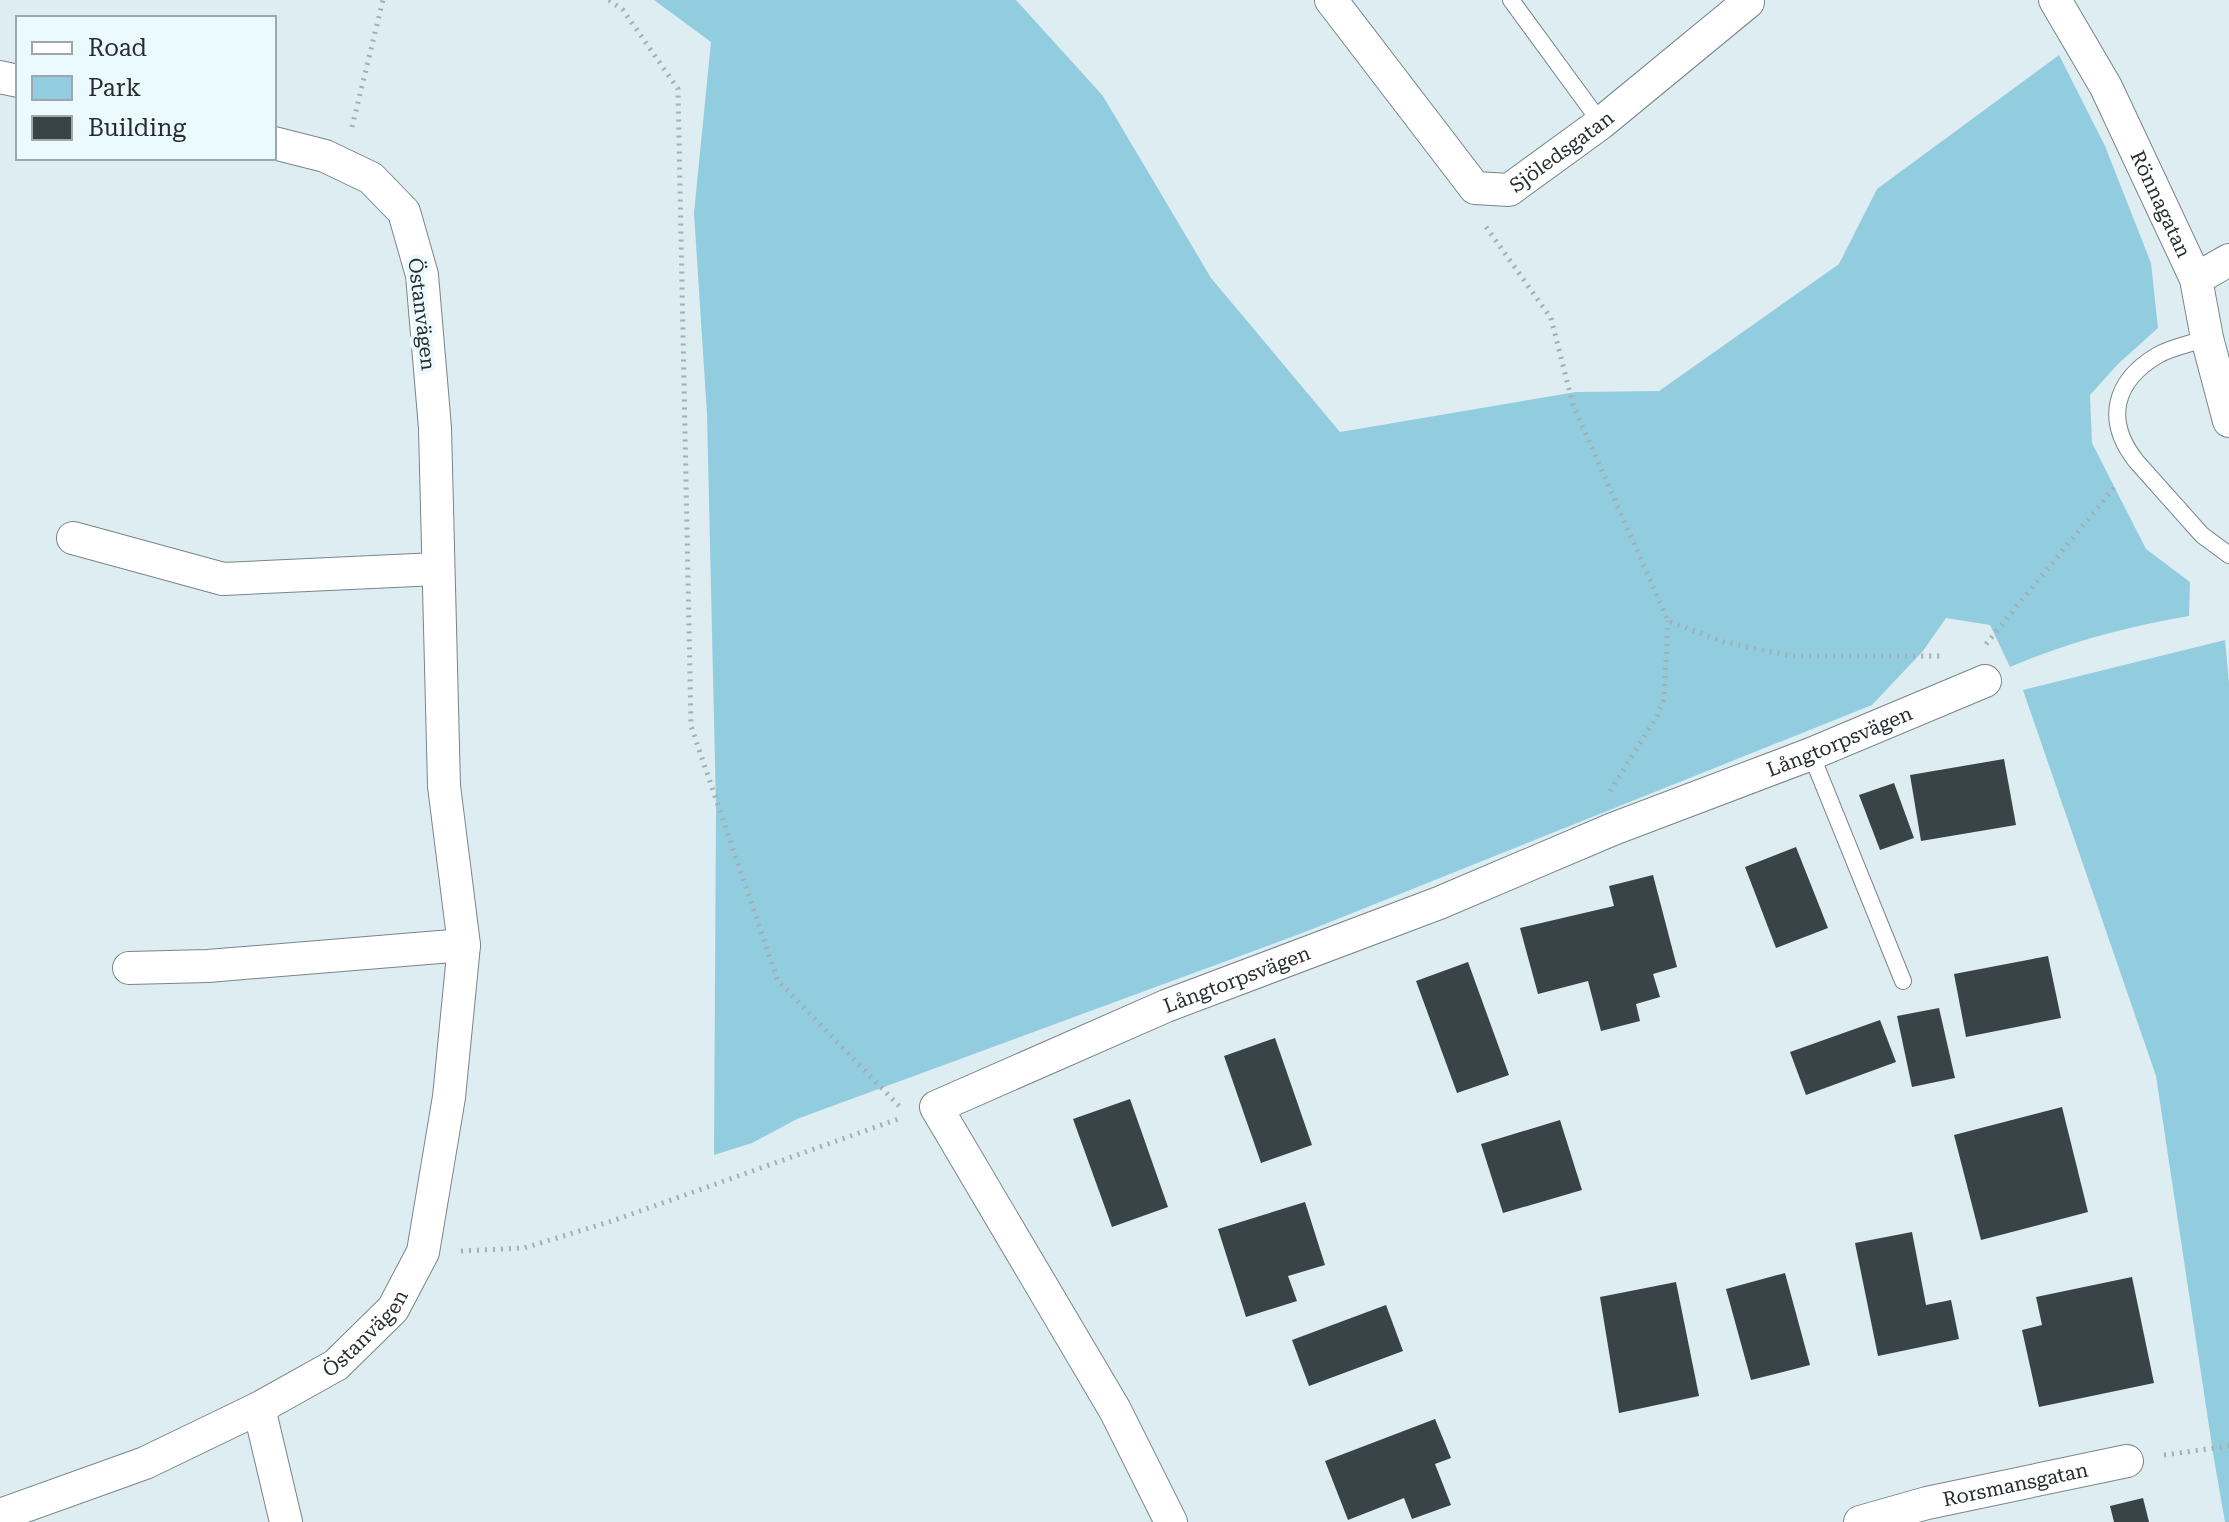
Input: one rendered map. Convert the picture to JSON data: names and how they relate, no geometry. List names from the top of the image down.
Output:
{
  "streets": {
    "street": [
      "Sjöledsgatan",
      "Rönnagatan",
      "Östanvägen",
      "Långtorpsvägen",
      "Rorsmansgatan"
    ]
  },
  "legend": ["Road", "Park", "Building"]
}
